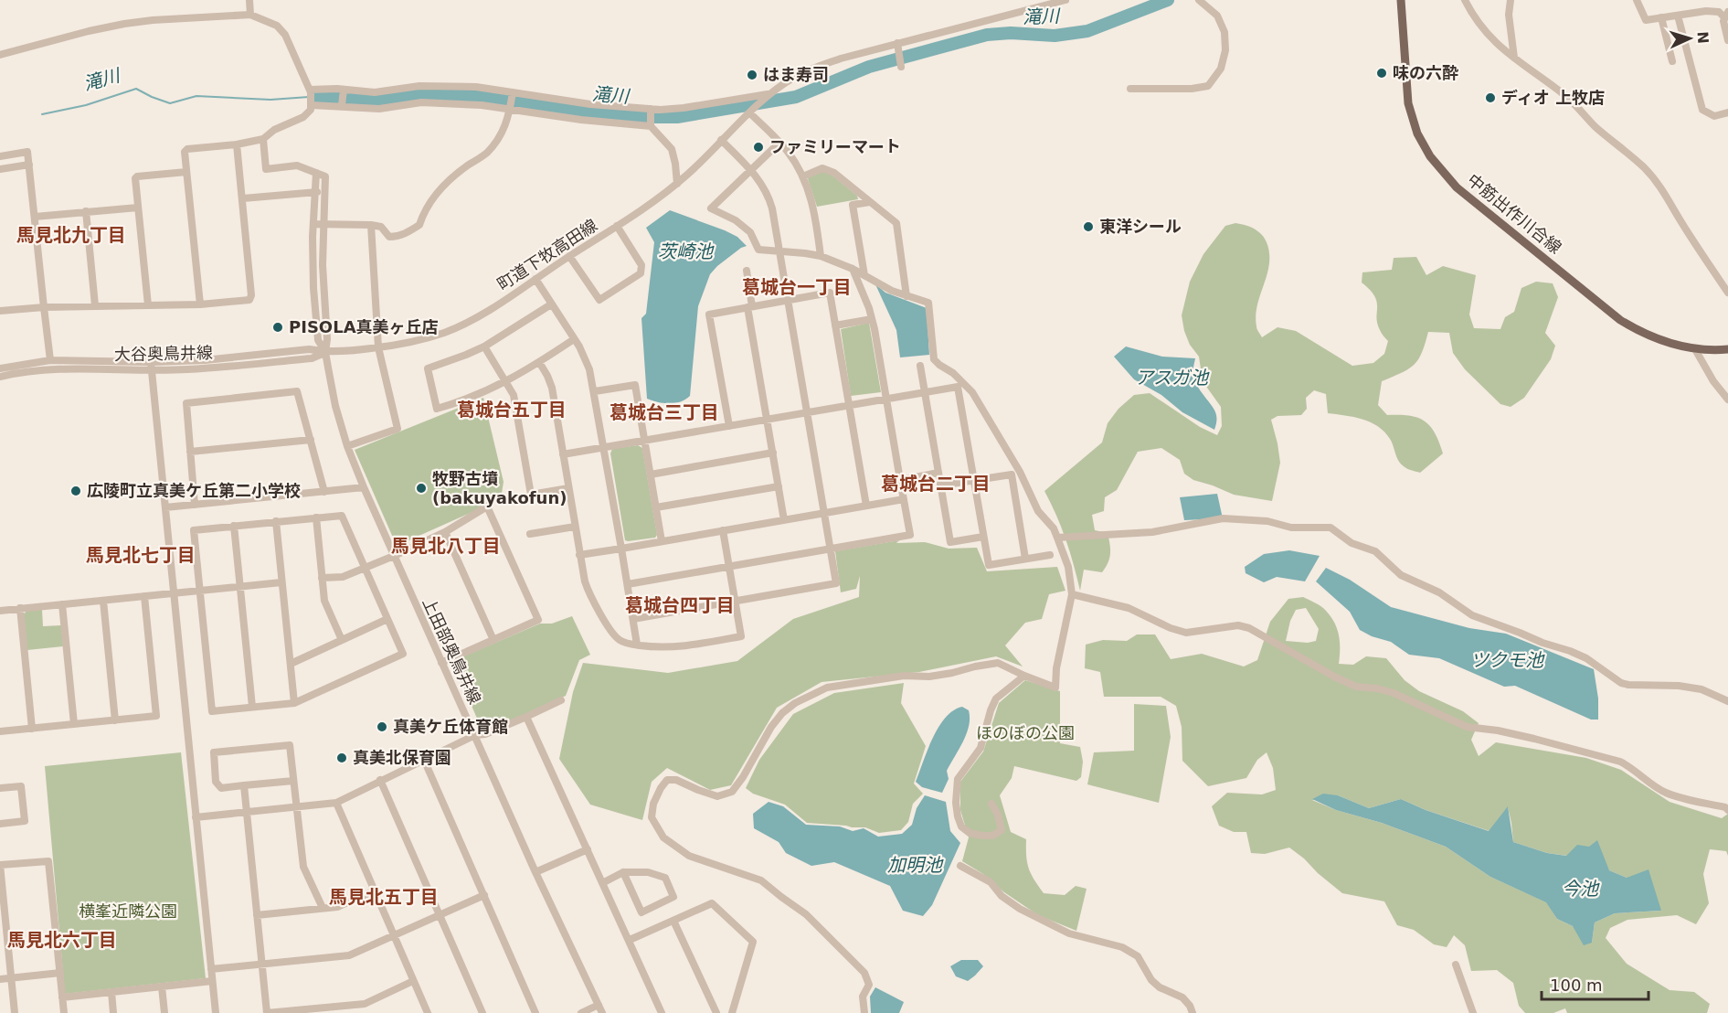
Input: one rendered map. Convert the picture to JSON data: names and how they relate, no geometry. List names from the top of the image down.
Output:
{
  "streets": {
    "main road": ["中筋出作川合線"],
    "street": ["町道下牧高田線", "大谷奥鳥井線", "上田部奥鳥井線"]
  },
  "crossings": [
    ["町道下牧高田線", "大谷奥鳥井線"],
    ["町道下牧高田線", "上田部奥鳥井線"]
  ],
  "districts": [
    "馬見北九丁目",
    "葛城台一丁目",
    "葛城台五丁目",
    "葛城台三丁目",
    "葛城台二丁目",
    "馬見北八丁目",
    "馬見北七丁目",
    "葛城台四丁目",
    "馬見北五丁目",
    "馬見北六丁目"
  ],
  "water": [
    "滝川",
    "茨崎池",
    "アスガ池",
    "ツクモ池",
    "加明池",
    "今池"
  ],
  "parks": ["ほのぼの公園", "横峯近隣公園"],
  "places": [
    "味の六酔",
    "はま寿司",
    "ディオ 上牧店",
    "ファミリーマート",
    "東洋シール",
    "PISOLA真美ヶ丘店",
    "牧野古墳 (bakuyakofun)",
    "広陵町立真美ケ丘第二小学校",
    "真美ケ丘体育館",
    "真美北保育園"
  ],
  "scale_bar": "100 m",
  "north": "right"
}
